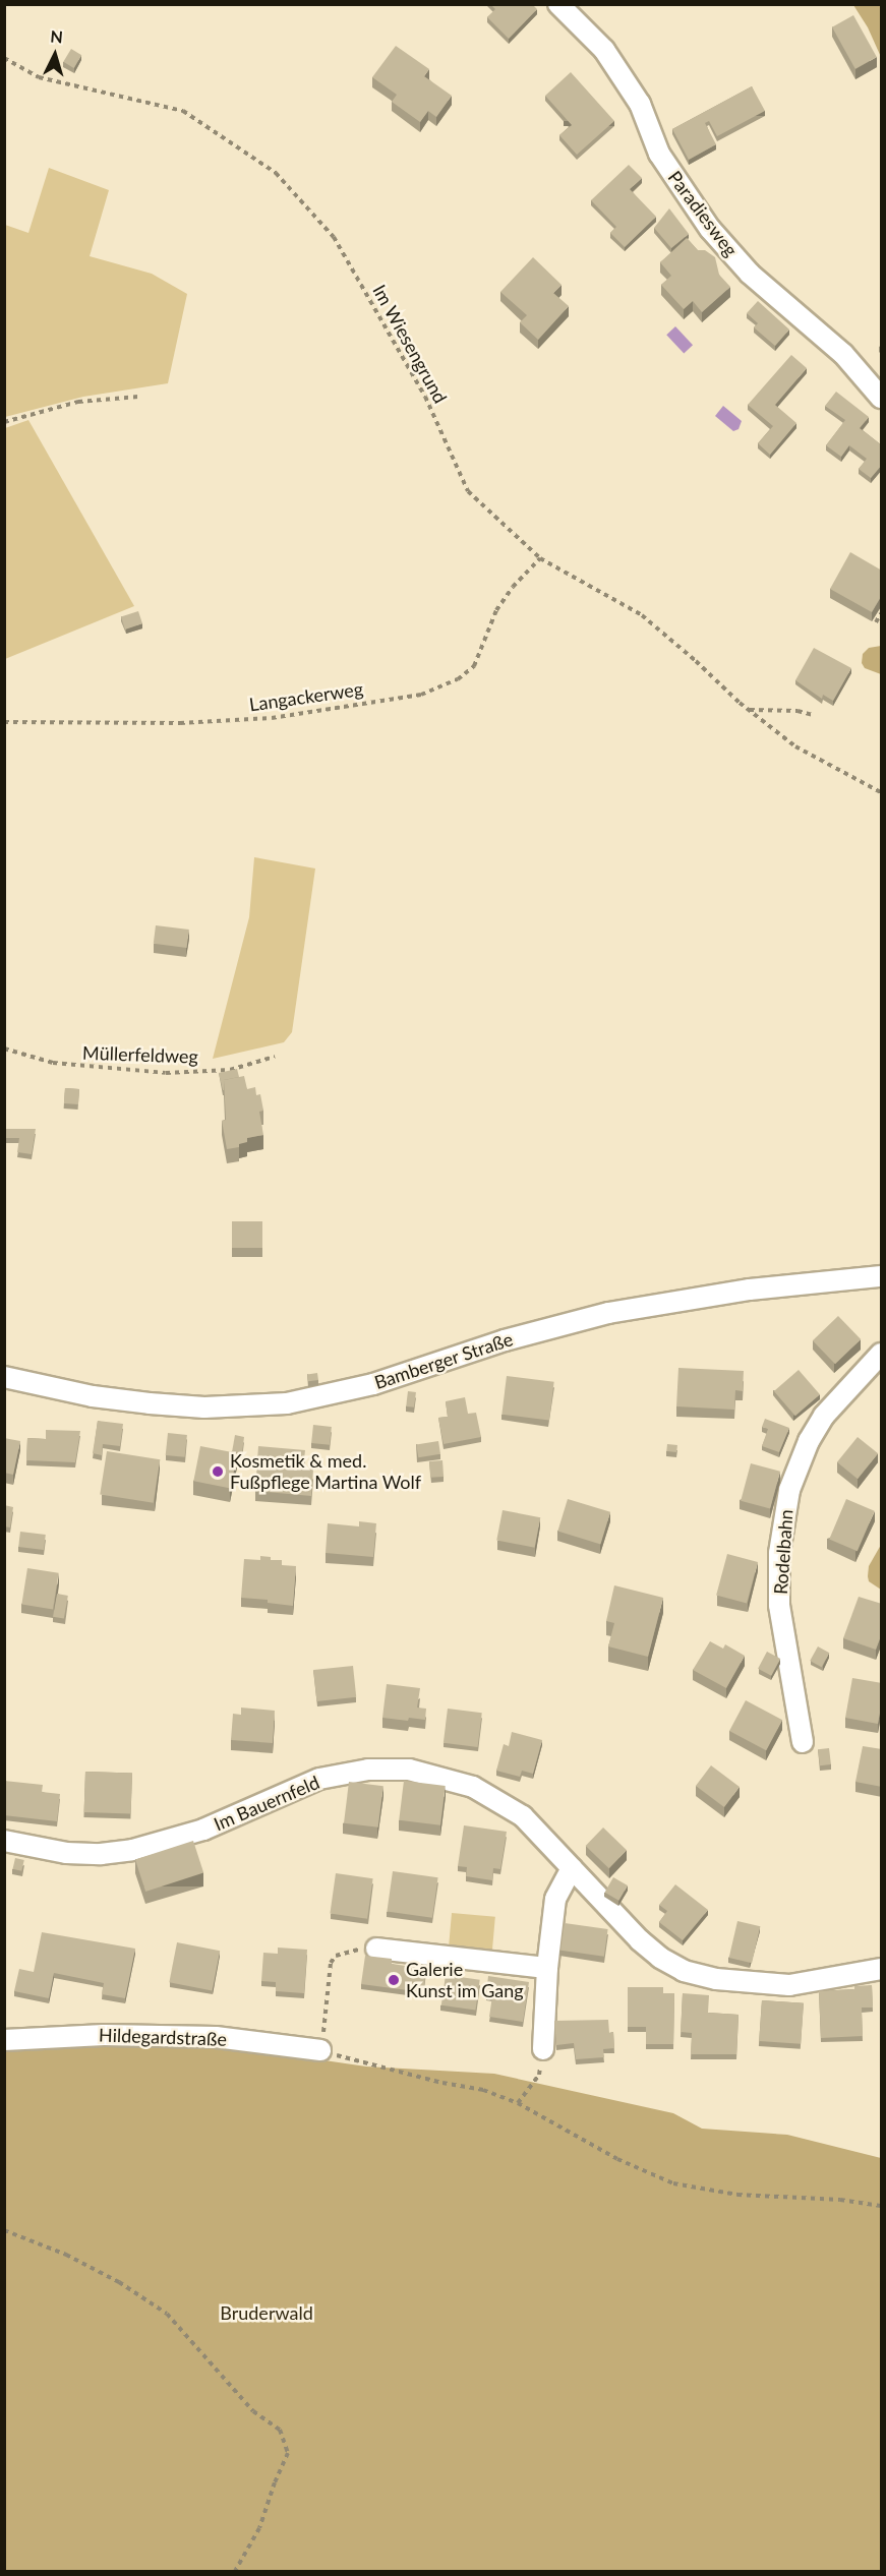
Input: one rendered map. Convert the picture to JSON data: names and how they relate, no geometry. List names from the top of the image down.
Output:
{
  "streets": {
    "street": [
      "Paradiesweg",
      "Bamberger Straße",
      "Rodelbahn",
      "Im Bauernfeld",
      "Hildegardstraße"
    ],
    "path": ["Im Wiesengrund", "Langackerweg", "Müllerfeldweg"]
  },
  "crossings": [
    ["Im Wiesengrund", "Langackerweg"]
  ],
  "parks": ["Bruderwald"],
  "places": ["Kosmetik & med. Fußpflege Martina Wolf", "Galerie Kunst im Gang"],
  "north": "top"
}
